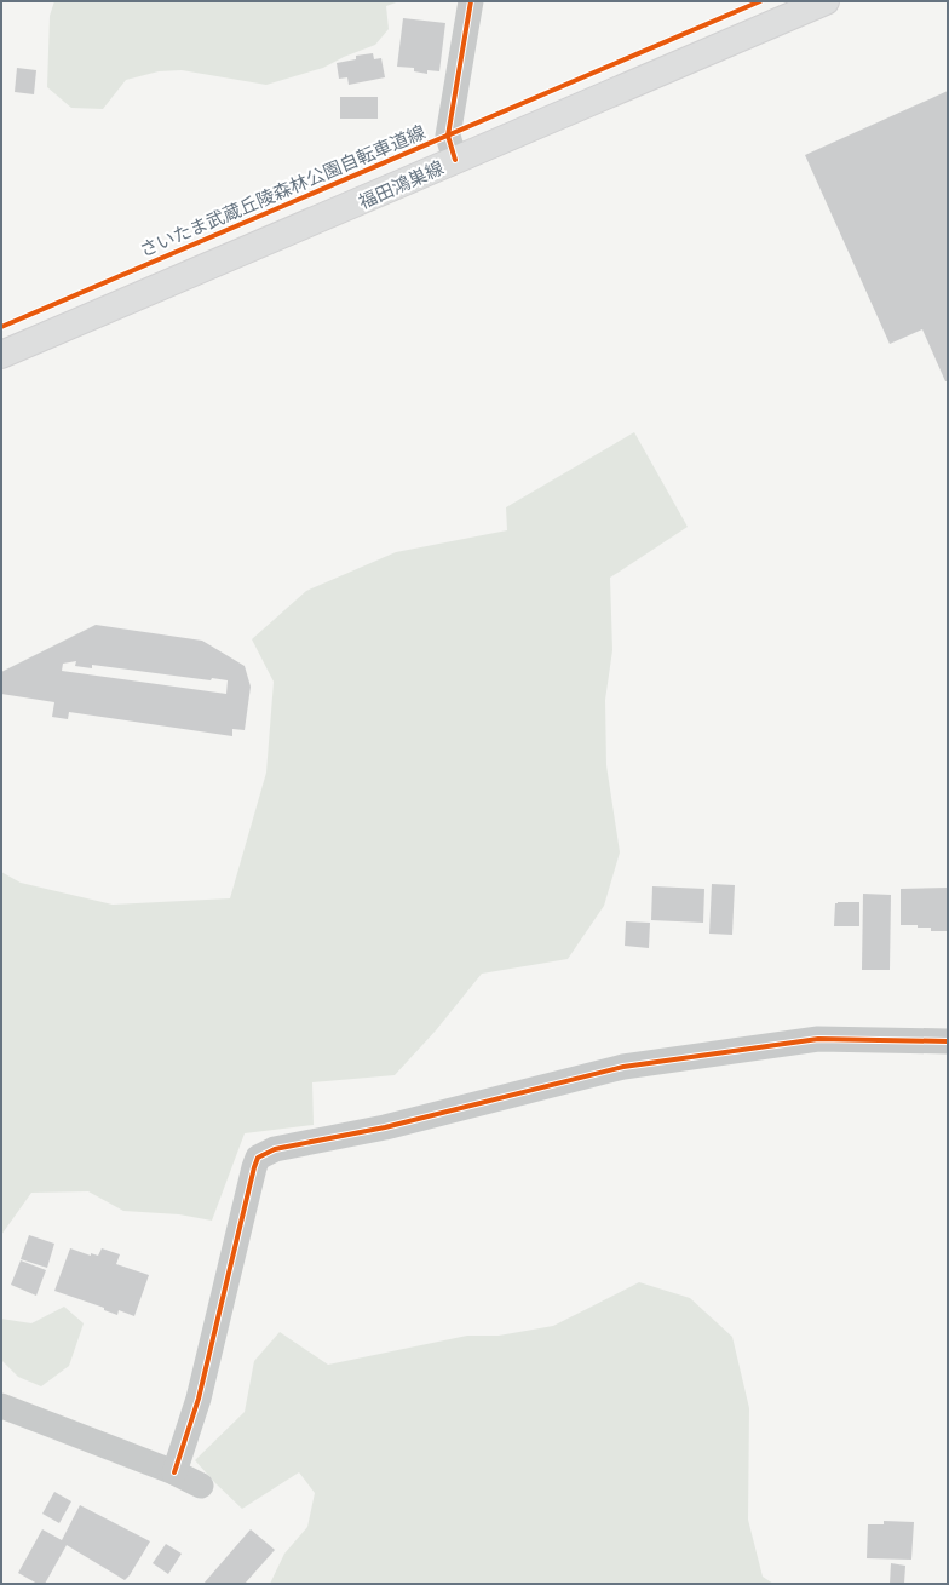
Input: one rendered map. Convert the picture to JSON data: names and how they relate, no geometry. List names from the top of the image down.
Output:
{
  "streets": {
    "main road": ["福田鴻巣線"],
    "cycle path": ["さいたま武蔵丘陵森林公園自転車道線"]
  }
}
